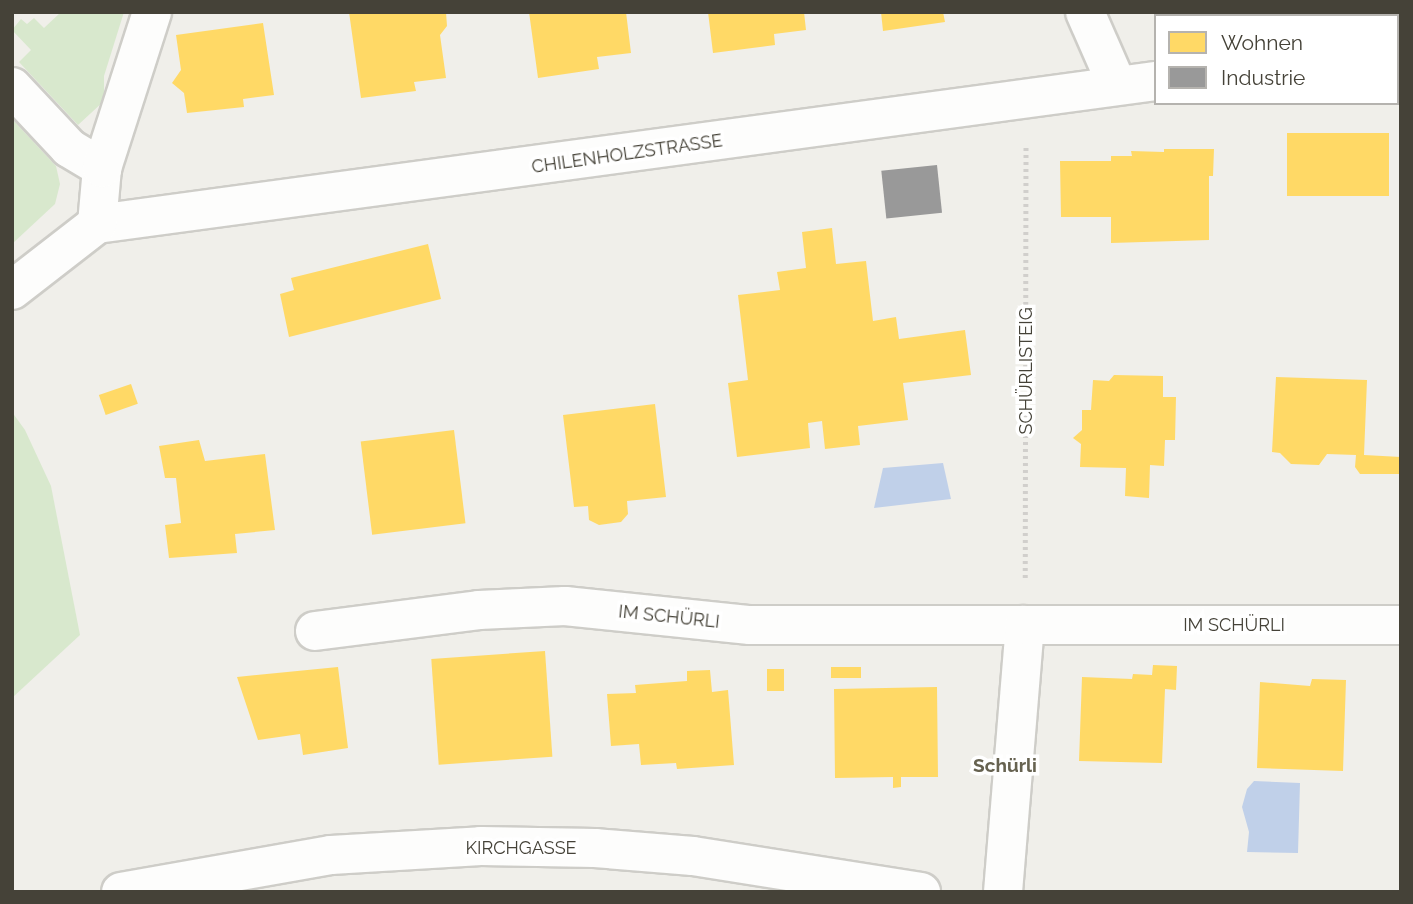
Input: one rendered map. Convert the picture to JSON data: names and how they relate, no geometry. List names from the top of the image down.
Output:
{
  "streets": {
    "street": ["CHILENHOLZSTRASSE", "IM SCHÜRLI", "KIRCHGASSE"],
    "path": ["SCHÜRLISTEIG"]
  },
  "crossings": [
    ["SCHÜRLISTEIG", "IM SCHÜRLI"]
  ],
  "districts": ["Schürli"],
  "legend": ["Wohnen", "Industrie"]
}
